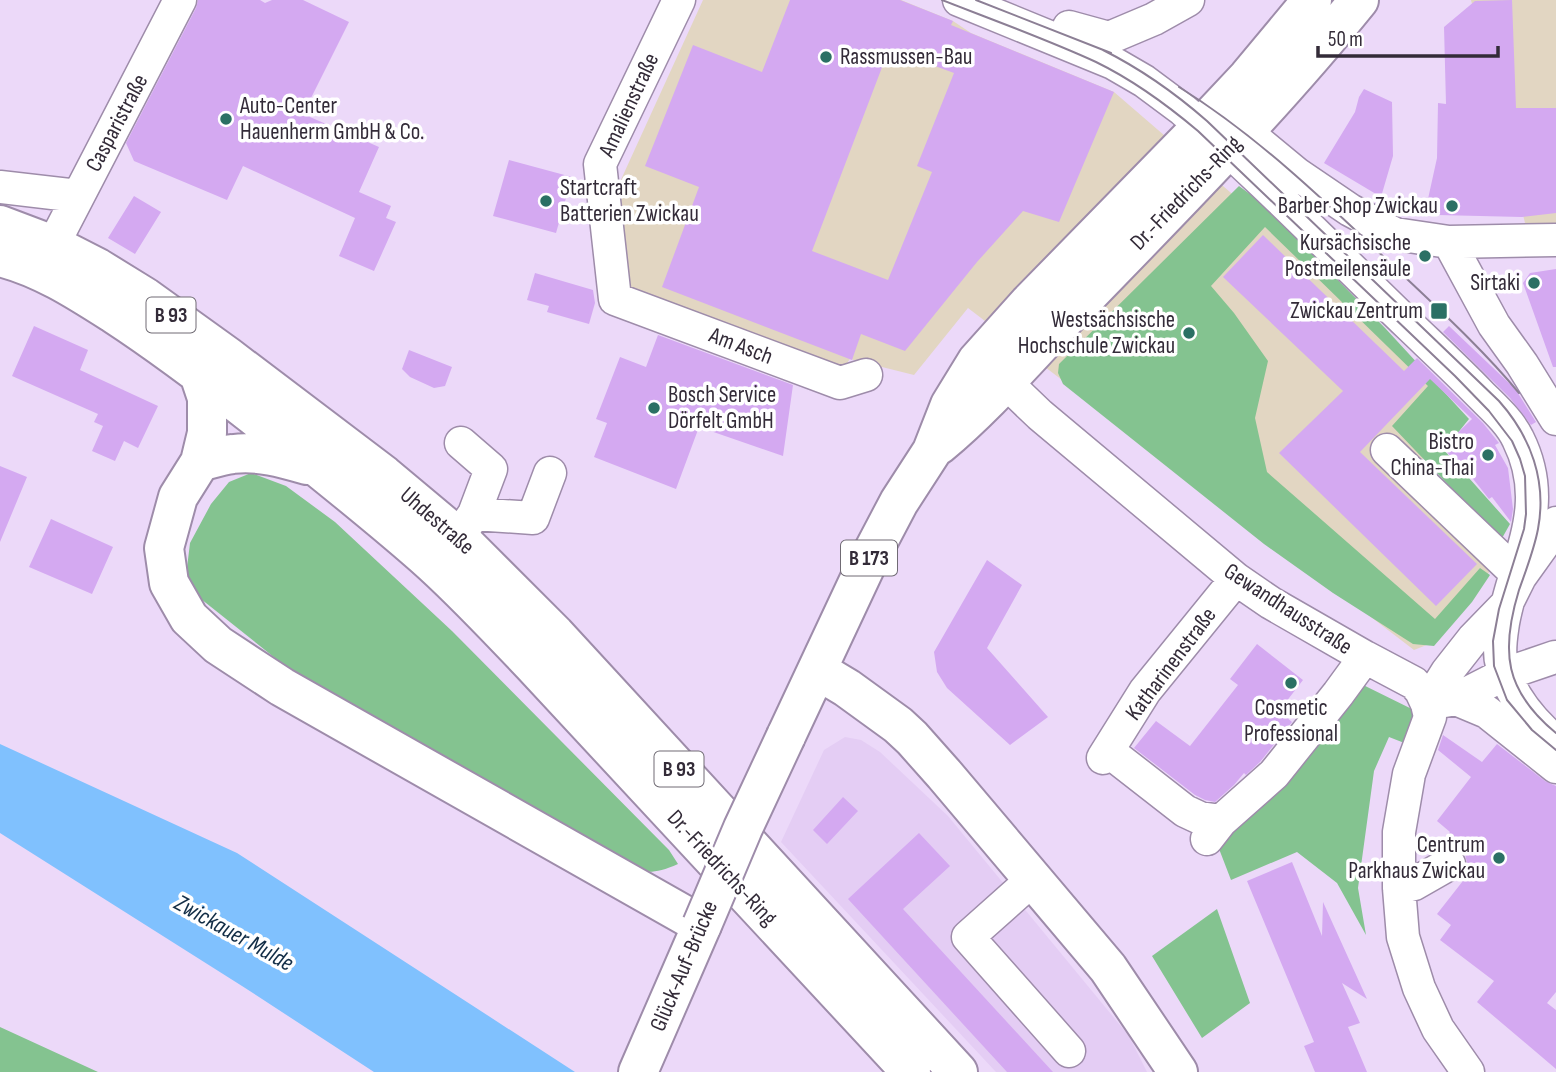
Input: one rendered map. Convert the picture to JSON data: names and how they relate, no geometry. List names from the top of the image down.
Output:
{
  "streets": {
    "main road": [
      "Dr.-Friedrichs-Ring",
      "B 93",
      "Uhdestraße",
      "B 173",
      "Glück-Auf-Brücke"
    ],
    "street": [
      "Amalienstraße",
      "Casparistraße",
      "Am Asch",
      "Gewandhausstraße",
      "Katharinenstraße"
    ]
  },
  "crossings": [
    ["Amalienstraße", "Am Asch"],
    ["Casparistraße", "Uhdestraße"],
    ["Dr.-Friedrichs-Ring", "Uhdestraße"],
    ["Dr.-Friedrichs-Ring", "Gewandhausstraße"],
    ["Dr.-Friedrichs-Ring", "Glück-Auf-Brücke"],
    ["Gewandhausstraße", "Katharinenstraße"]
  ],
  "water": ["Zwickauer Mulde"],
  "places": {
    "other": [
      "Rassmussen-Bau",
      "Auto-Center Hauenherm GmbH & Co.",
      "Startcraft Batterien Zwickau",
      "Barber Shop Zwickau",
      "Kursächsische Postmeilensäule",
      "Sirtaki",
      "Westsächsische Hochschule Zwickau",
      "Bosch Service Dörfelt GmbH",
      "Bistro China-Thai",
      "Cosmetic Professional",
      "Centrum Parkhaus Zwickau"
    ],
    "transit": ["Zwickau Zentrum"]
  },
  "scale_bar": "50 m"
}
